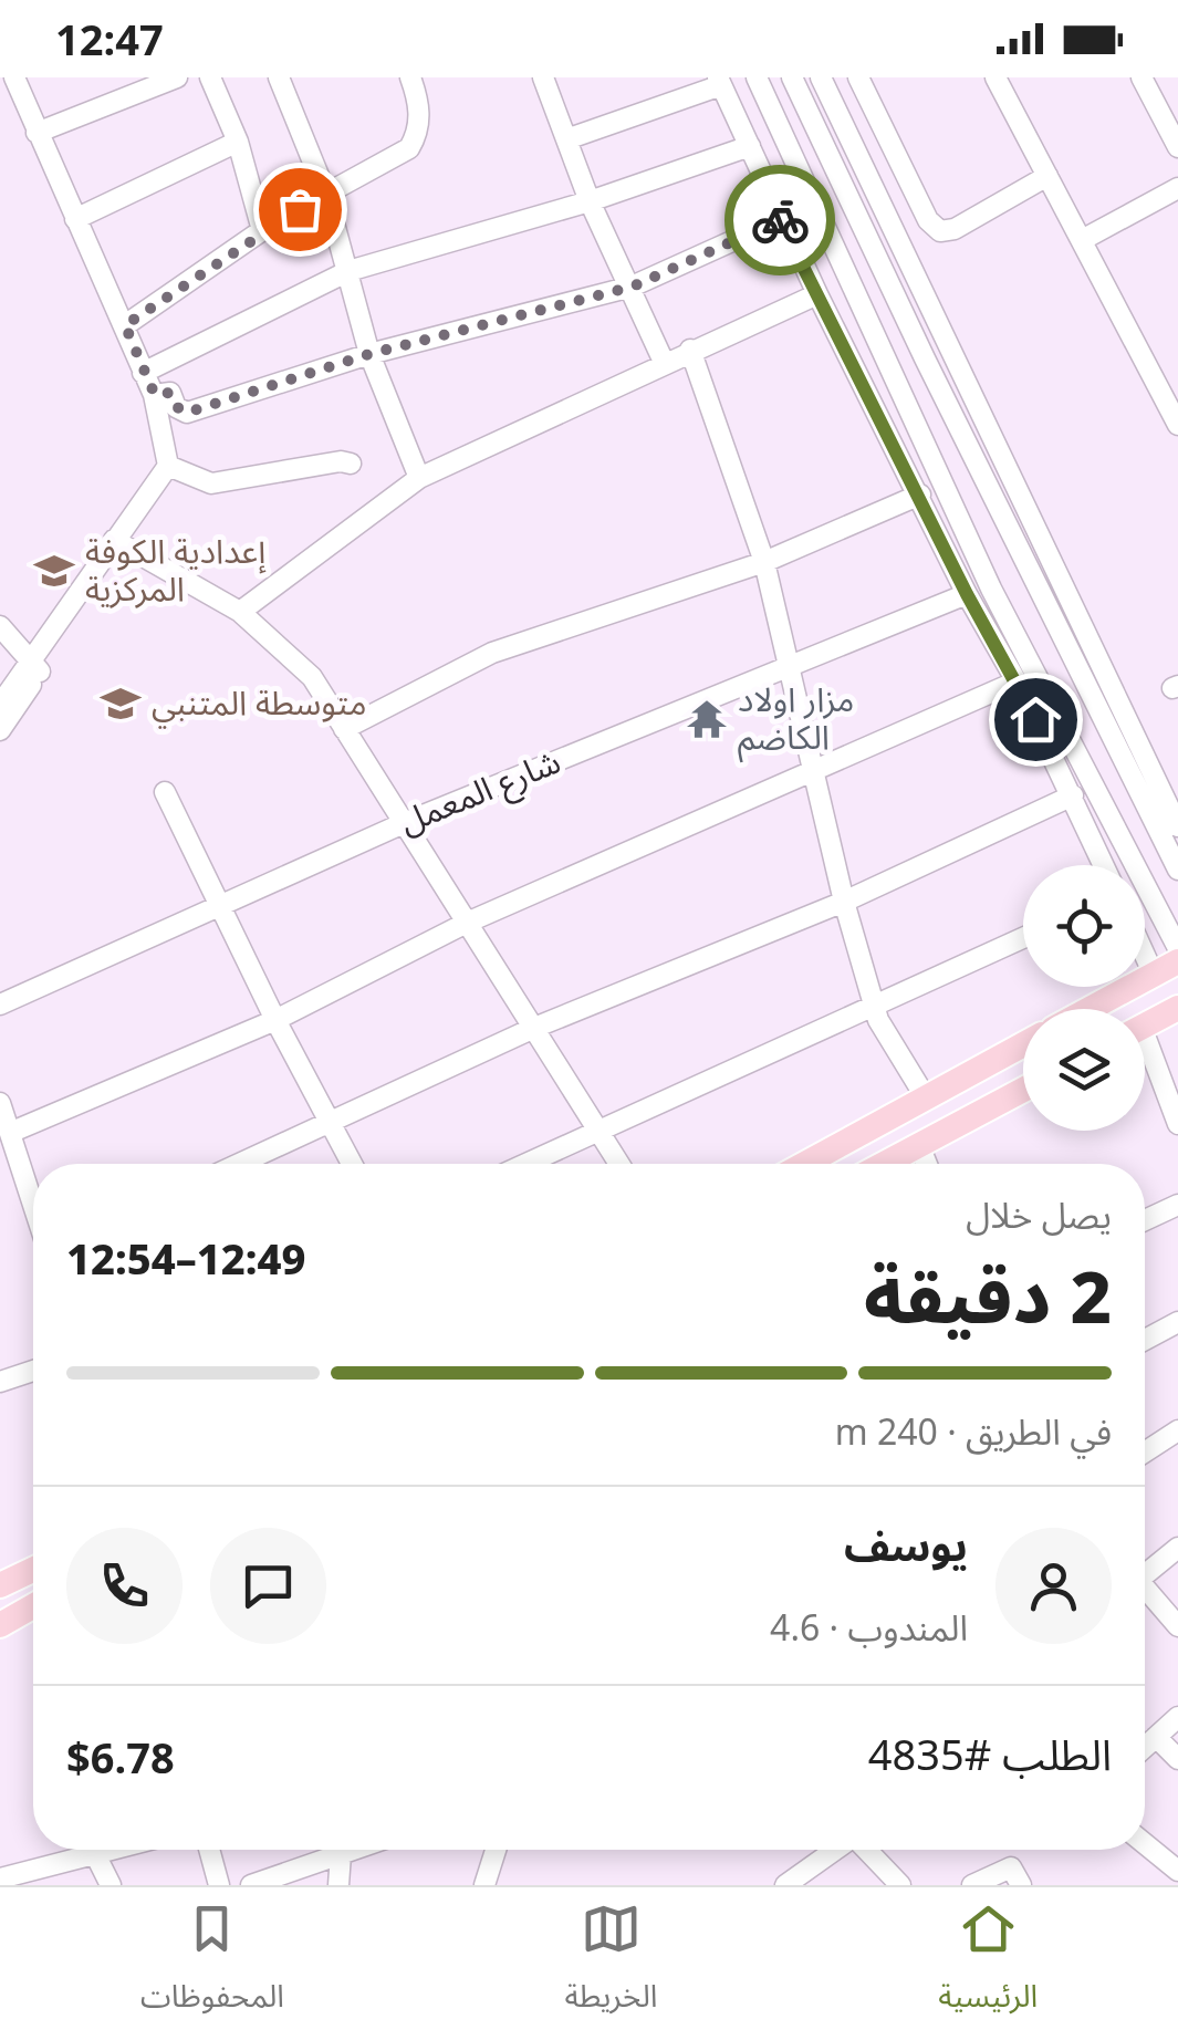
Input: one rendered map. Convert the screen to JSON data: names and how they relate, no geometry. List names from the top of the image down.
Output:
{
  "streets": {
    "street": ["شارع المعمل"]
  },
  "places": {
    "school or university": ["إعدادية الكوفة المركزية", "متوسطة المتنبي"],
    "temple": ["مزار اولاد الكاضم"]
  },
  "page": {
    "status": "12:47",
    "heading": ["2 دقيقة", "يصل خلال", "12:49–12:54"],
    "panel": [
      "يوسف",
      "المندوب · 4.6",
      "الطلب #4835",
      "$6.78"
    ],
    "bar": "في الطريق · 240 m",
    "tabs": ["الرئيسية", "الخريطة", "المحفوظات"]
  }
}
